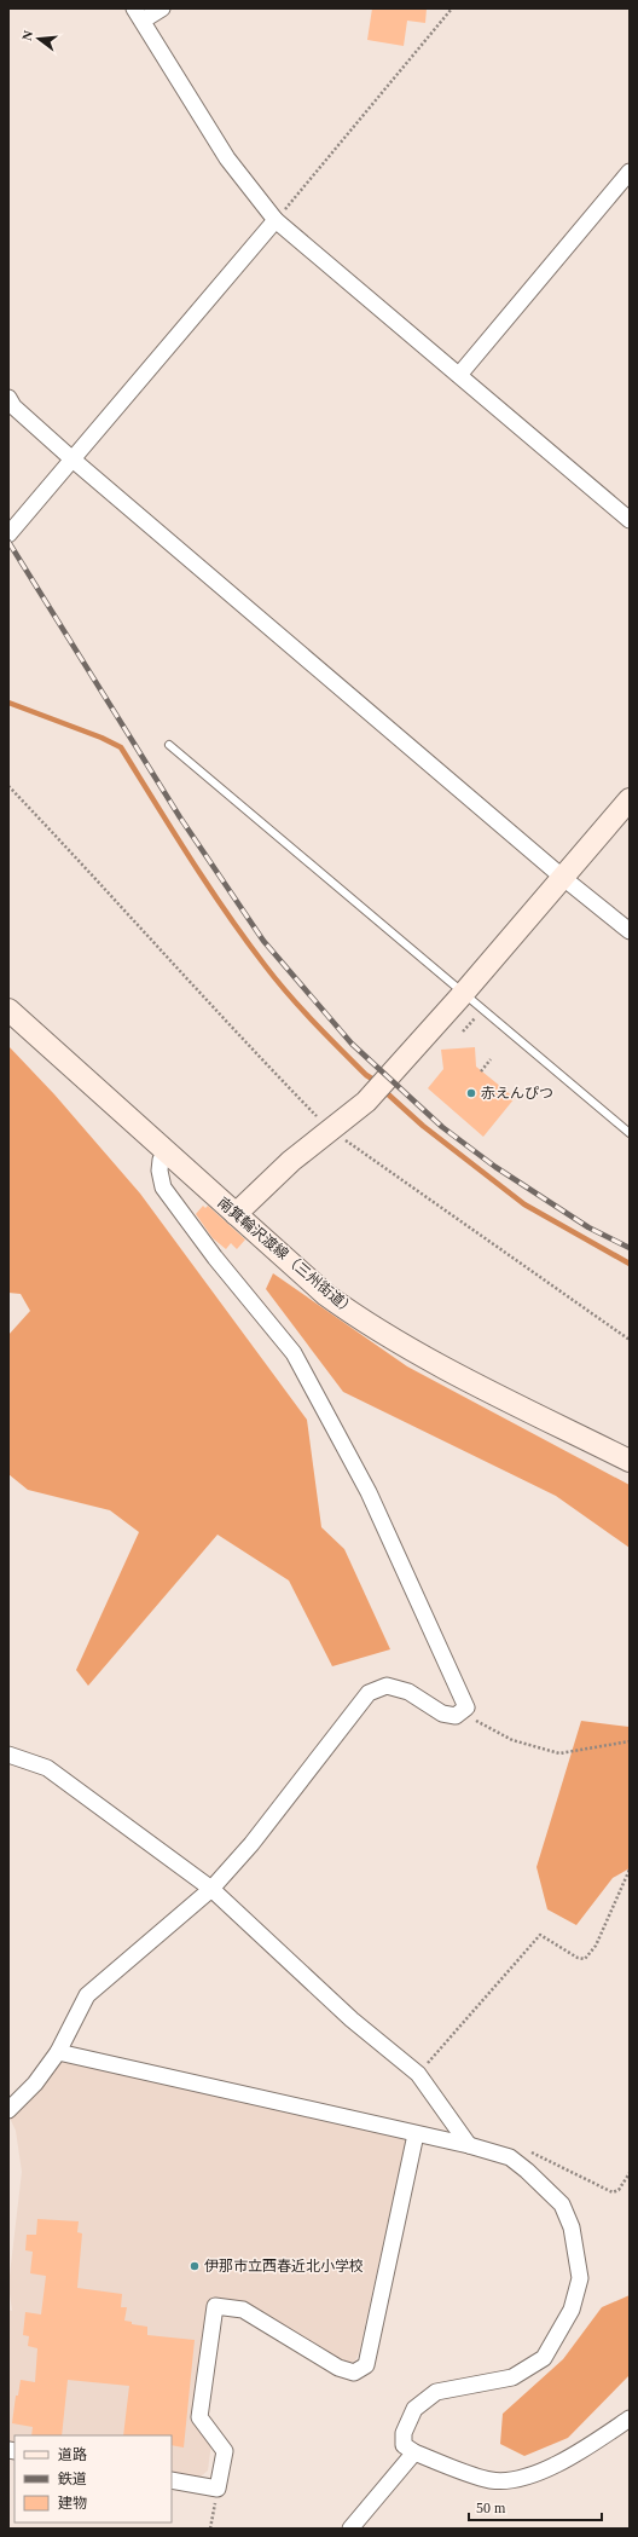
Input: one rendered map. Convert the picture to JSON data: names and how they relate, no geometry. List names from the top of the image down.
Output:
{
  "streets": {
    "main road": ["南箕輪沢渡線（三州街道）"]
  },
  "places": ["赤えんぴつ", "伊那市立西春近北小学校"],
  "legend": ["道路", "鉄道", "建物"],
  "scale_bar": "50 m",
  "north": "left"
}
